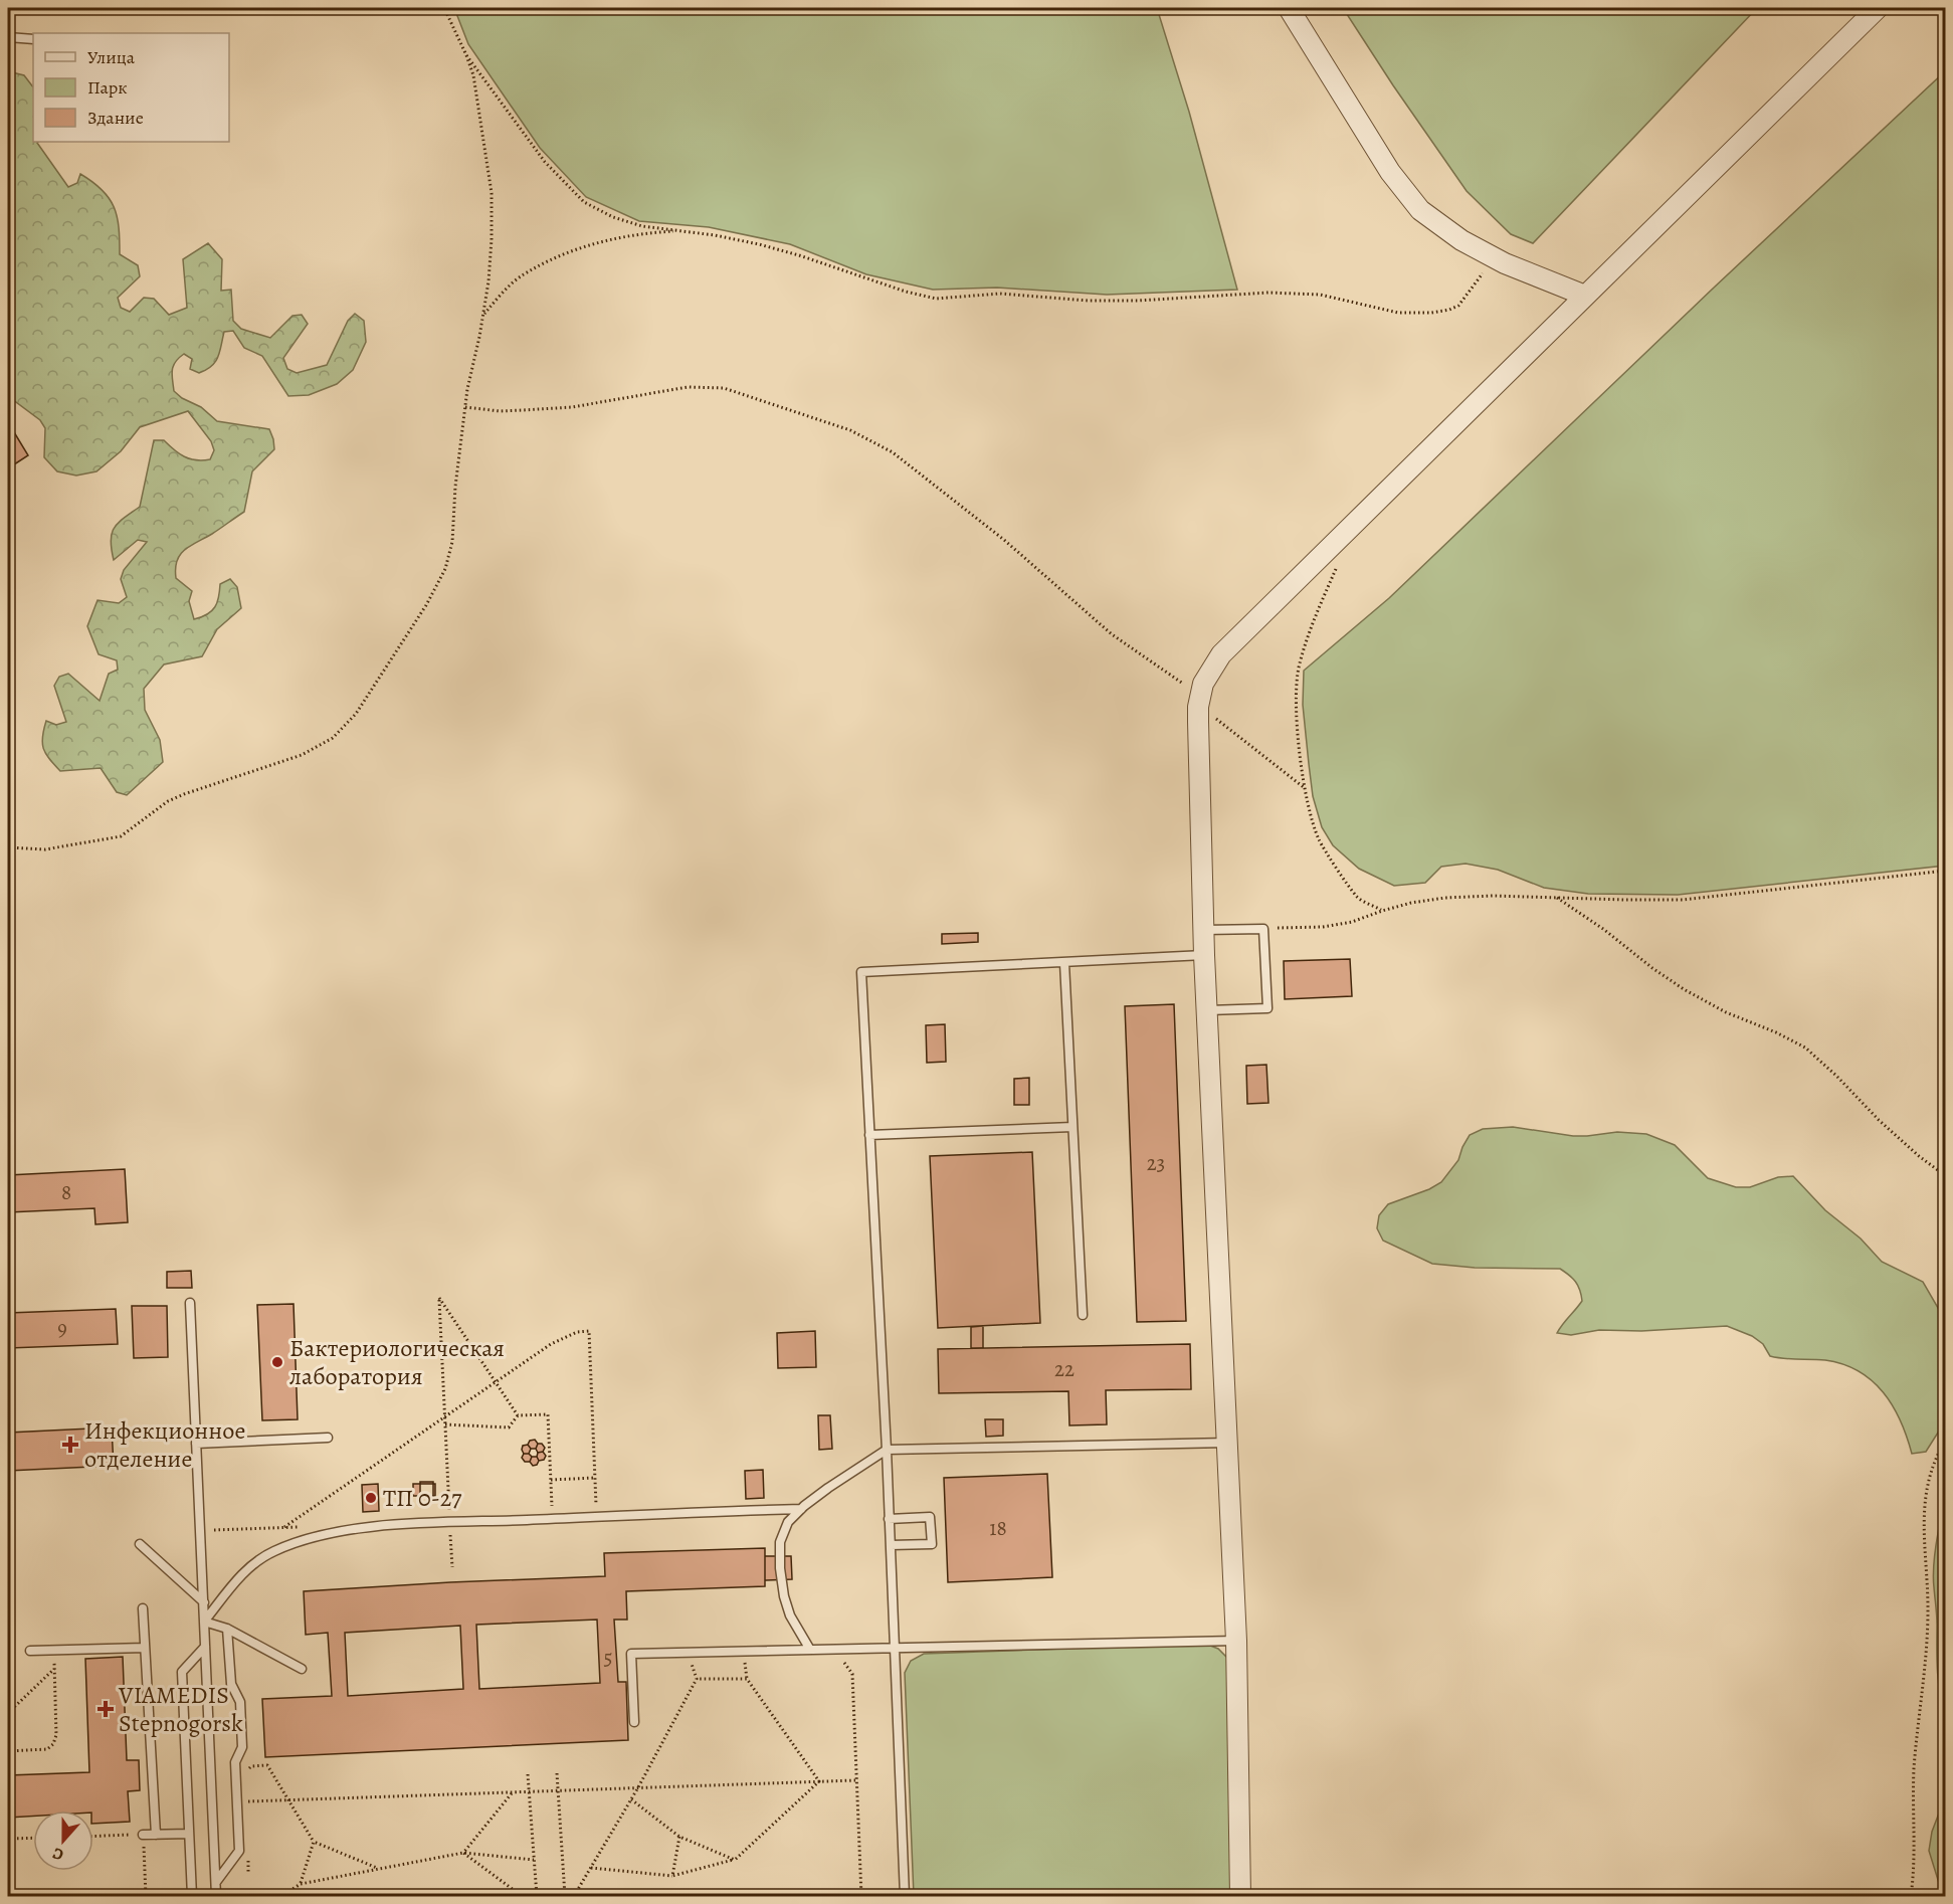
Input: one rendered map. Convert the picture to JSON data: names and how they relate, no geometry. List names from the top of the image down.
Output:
{
  "places": {
    "other": ["Бактериологическая лаборатория", "ТП 0-27"],
    "health": ["Инфекционное отделение", "VIAMEDIS Stepnogorsk"]
  },
  "house_numbers": [
    "23",
    "8",
    "9",
    "22",
    "18",
    "5"
  ],
  "legend": ["Улица", "Парк", "Здание"],
  "north": "bottom"
}
